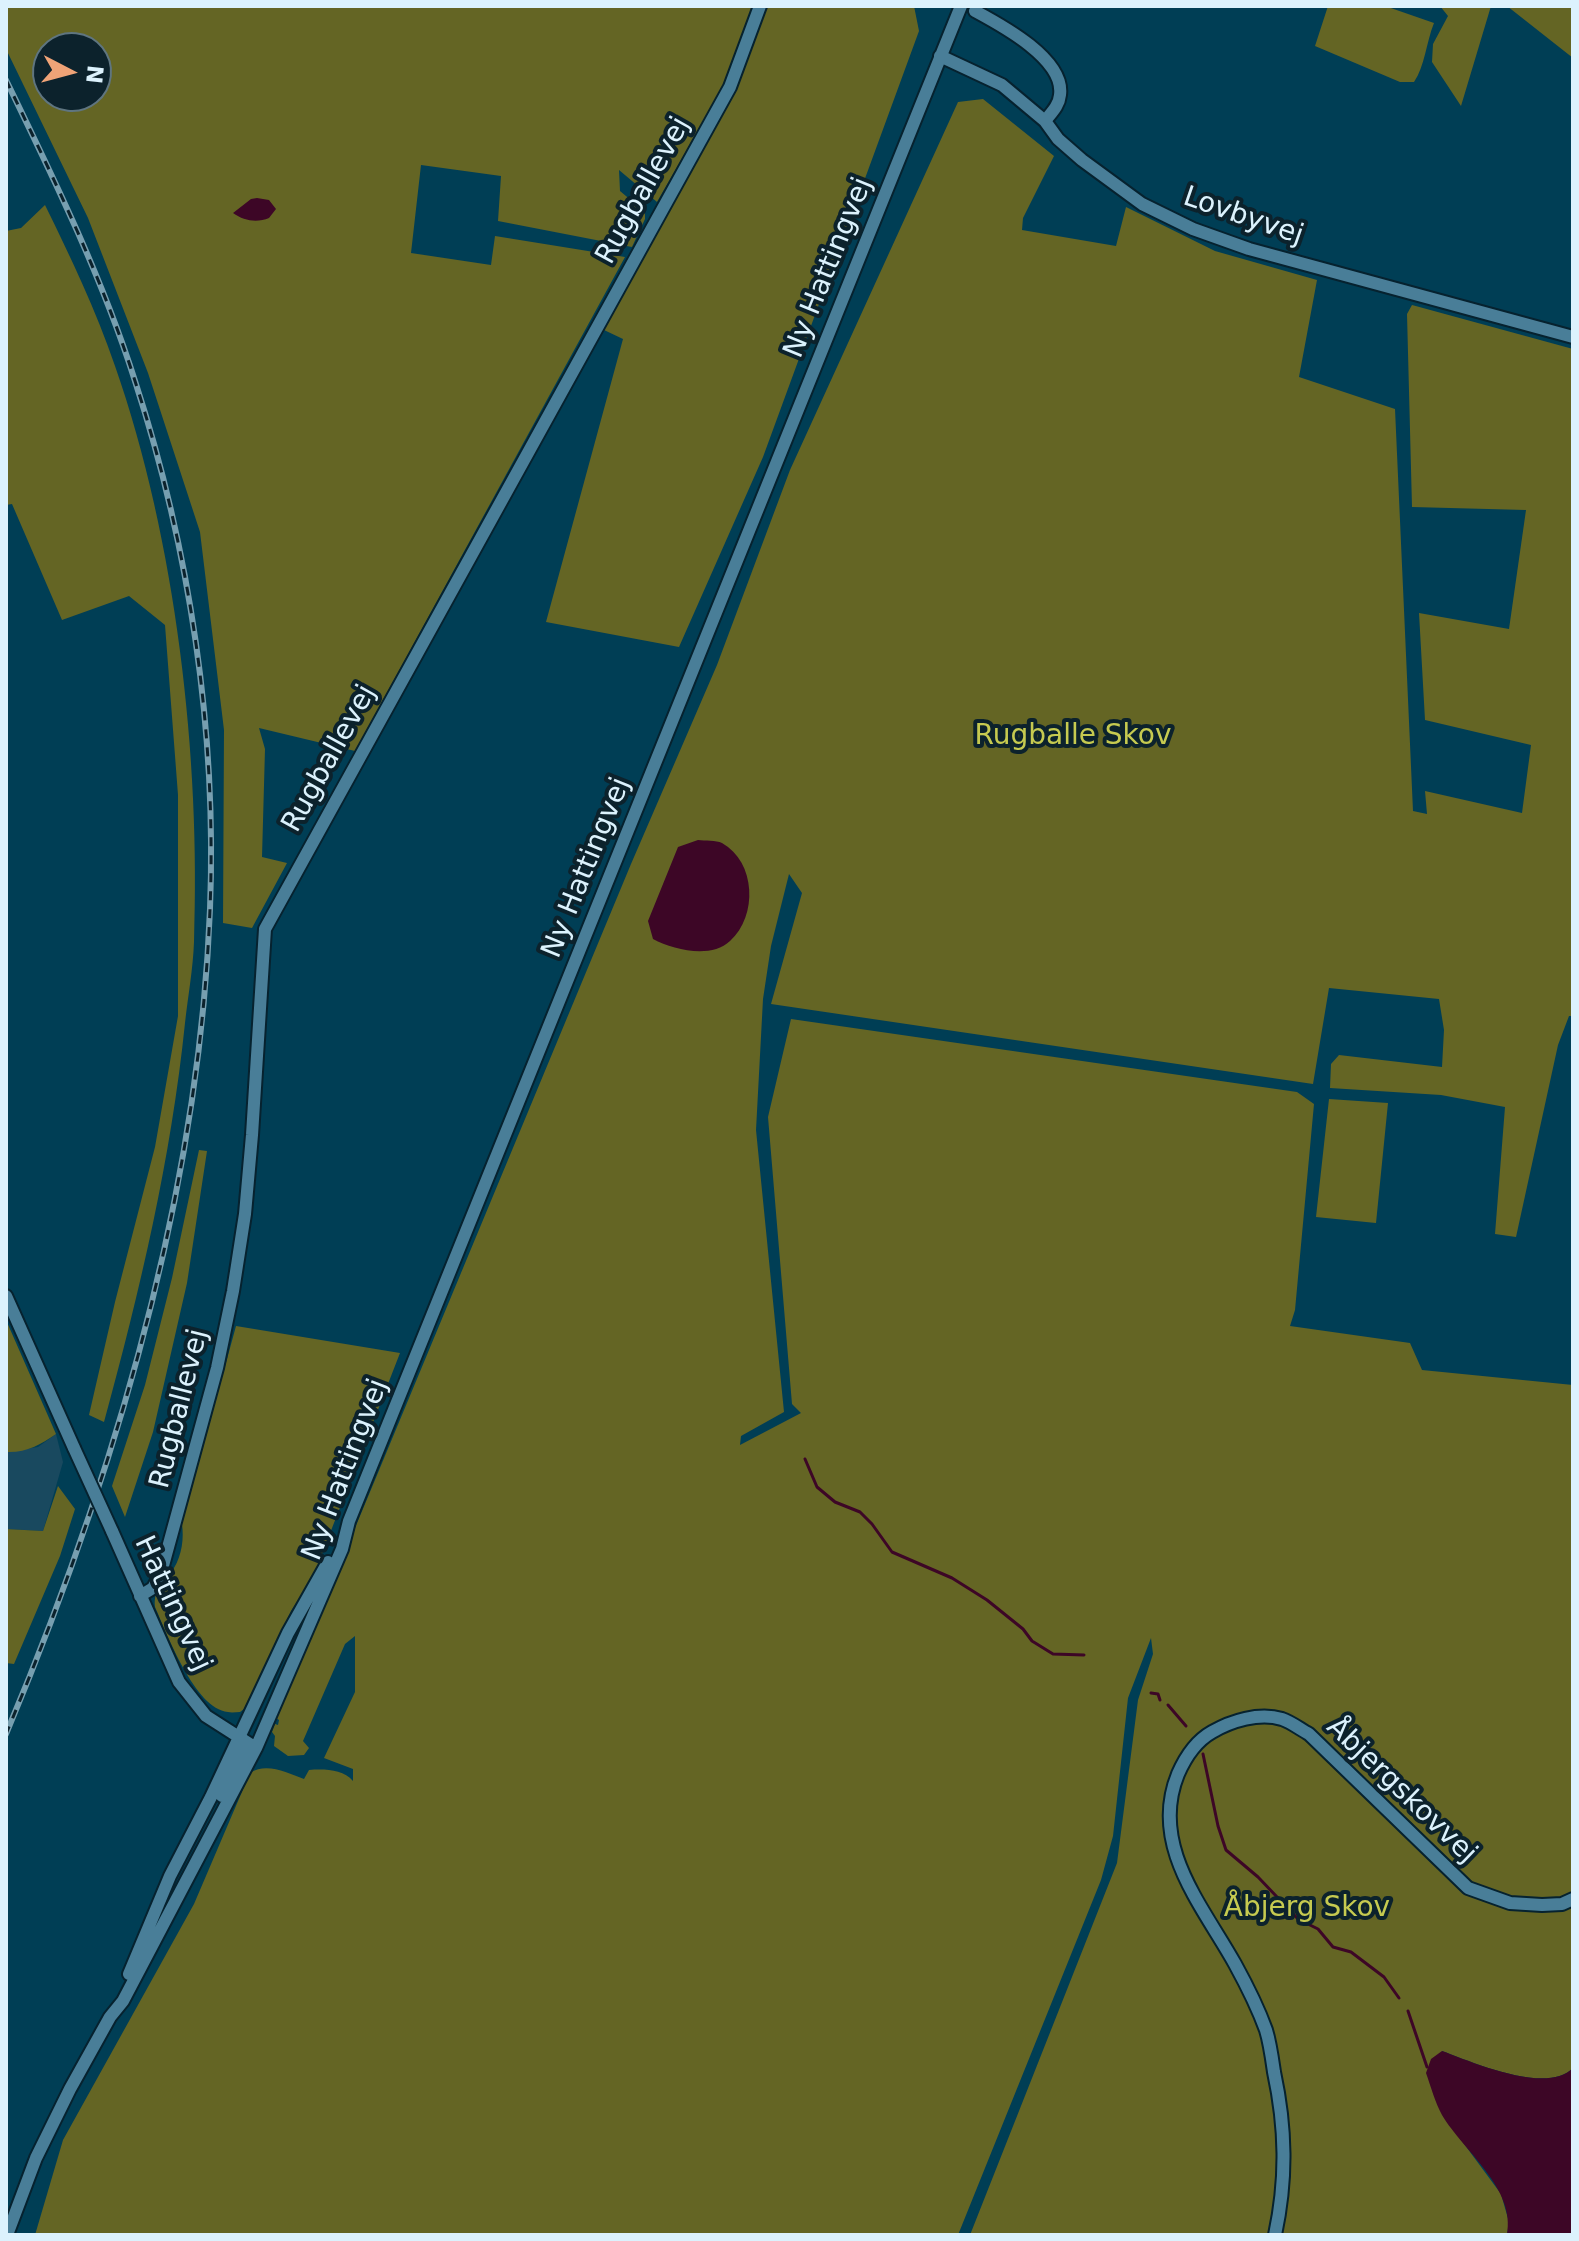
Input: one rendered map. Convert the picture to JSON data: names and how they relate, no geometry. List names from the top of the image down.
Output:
{
  "streets": {
    "street": [
      "Rugballevej",
      "Lovbyvej",
      "Ny Hattingvej",
      "Hattingvej",
      "Åbjergskovvej"
    ]
  },
  "crossings": [
    ["Rugballevej", "Hattingvej"],
    ["Lovbyvej", "Ny Hattingvej"],
    ["Ny Hattingvej", "Hattingvej"]
  ],
  "parks": ["Rugballe Skov", "Åbjerg Skov"],
  "north": "right"
}
